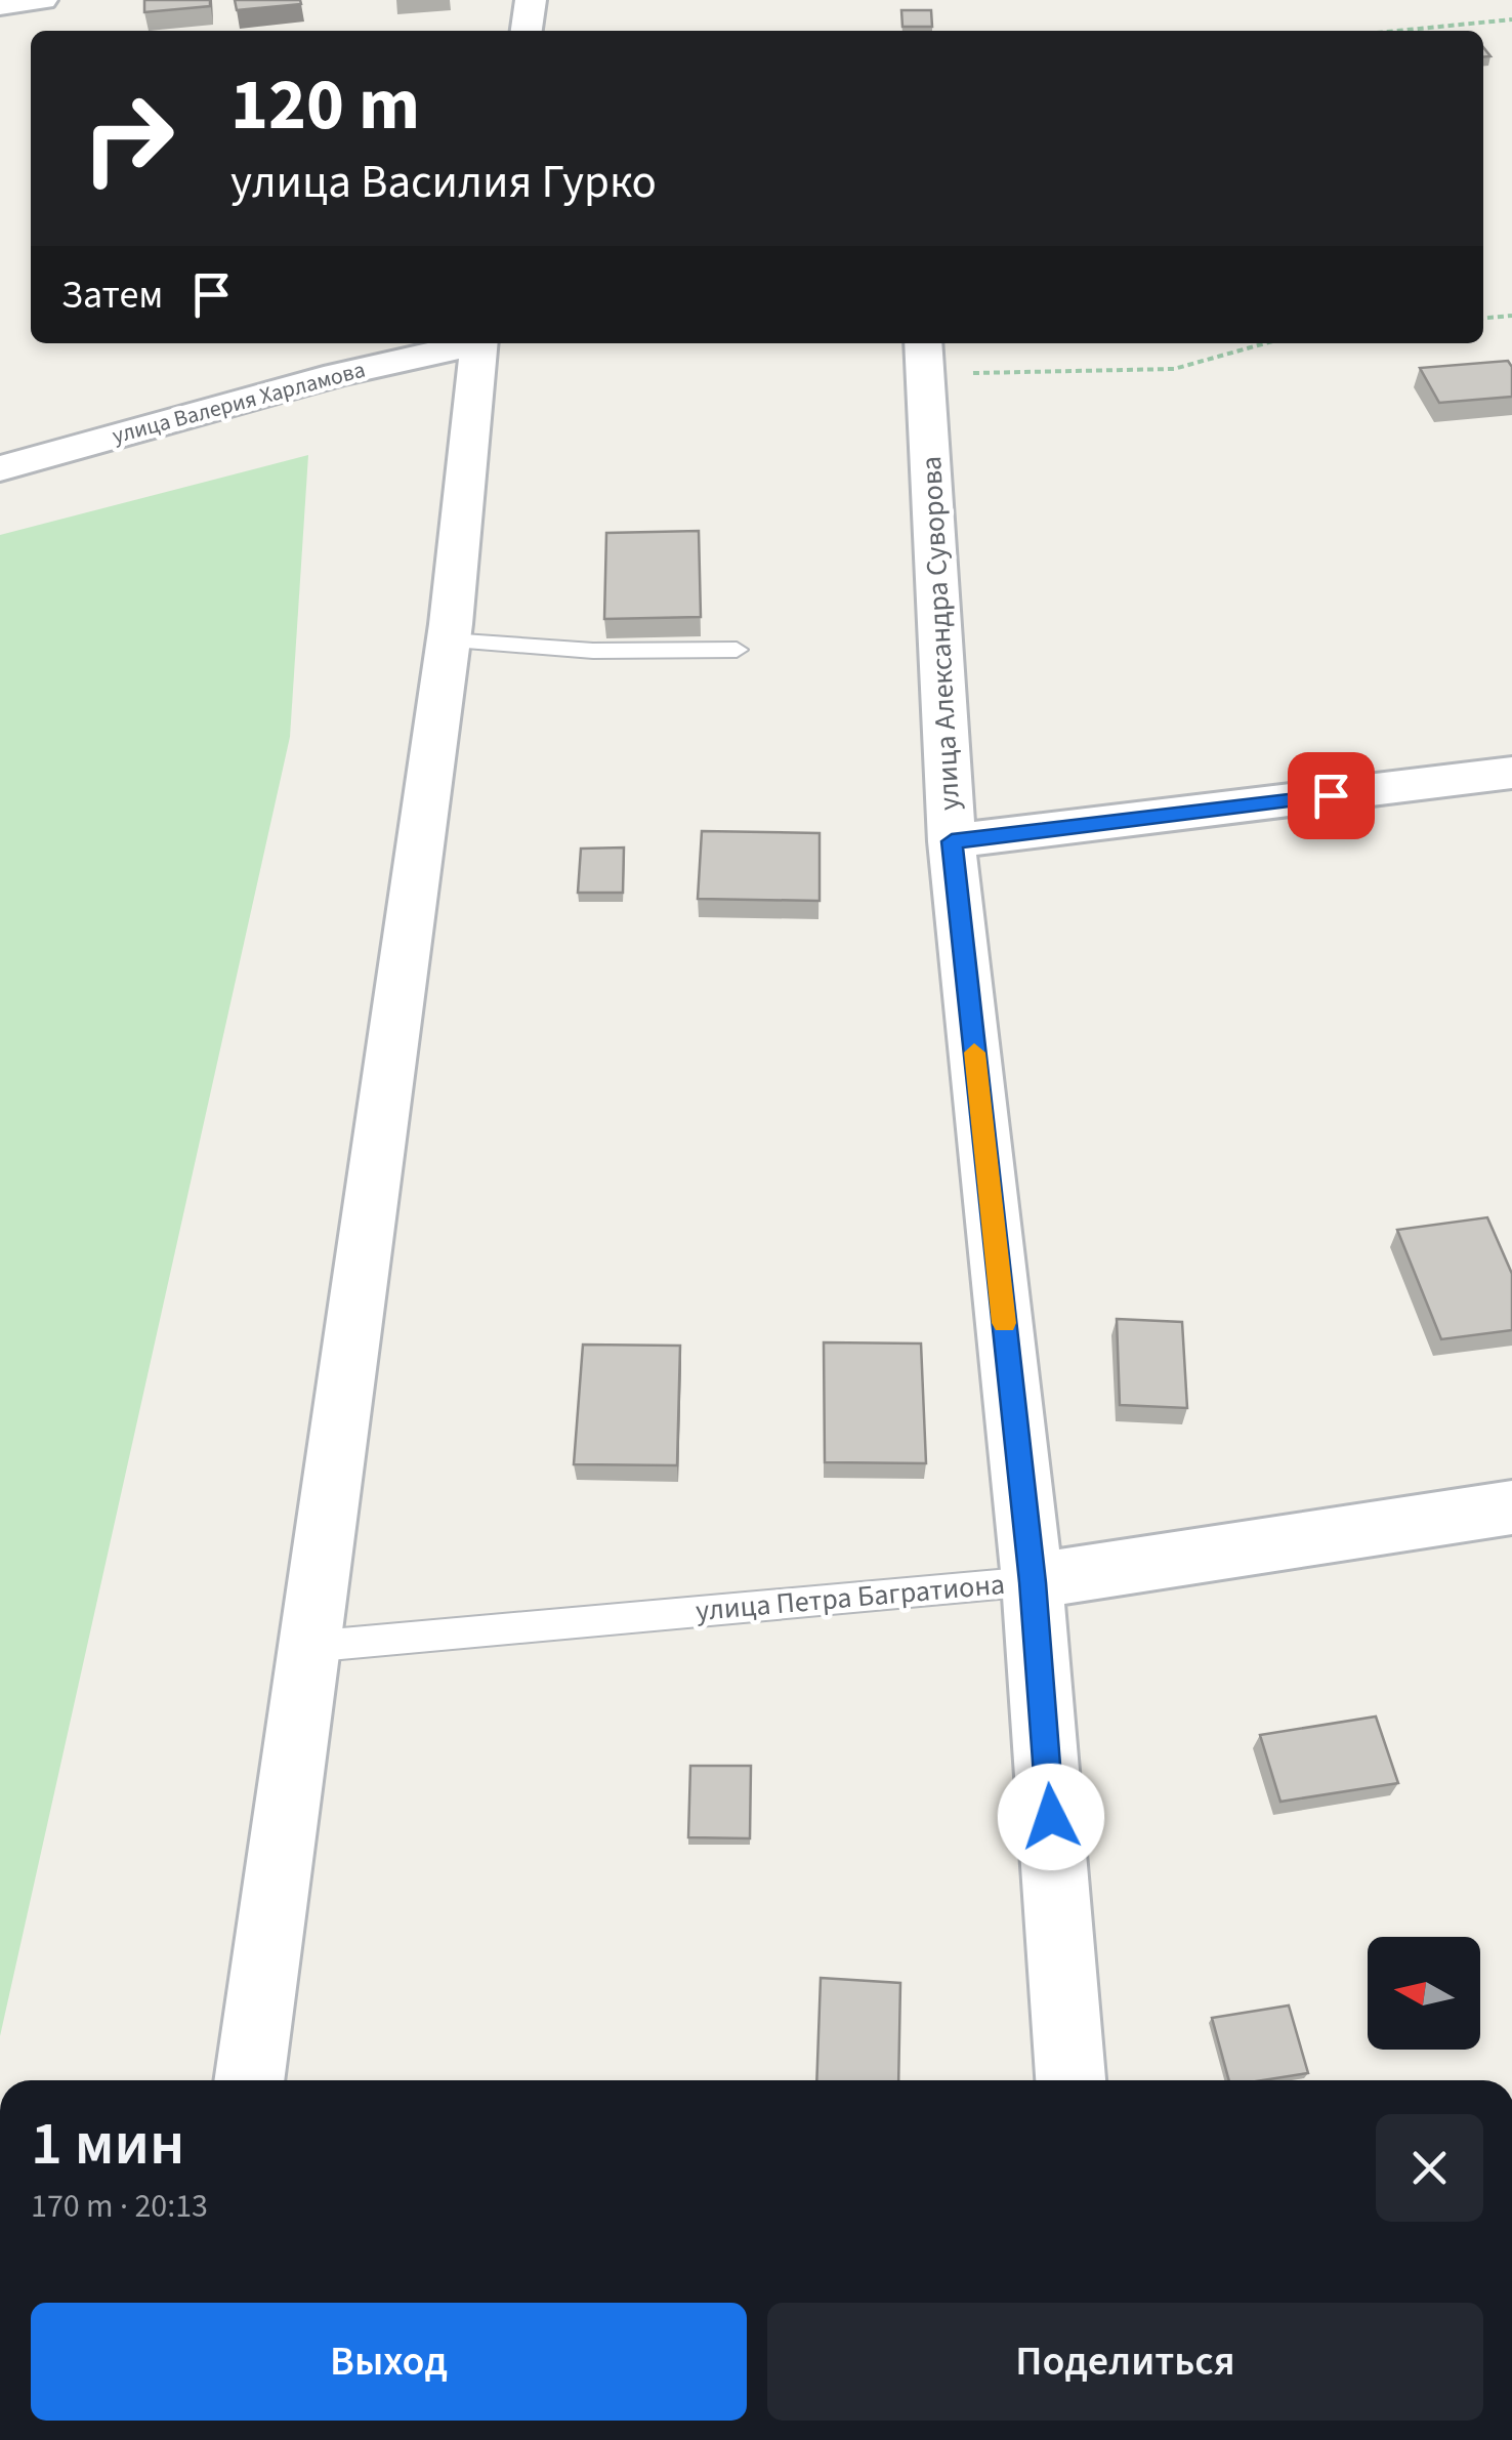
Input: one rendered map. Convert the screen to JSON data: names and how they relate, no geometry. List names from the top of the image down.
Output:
{
  "streets": {
    "street": ["улица Валерия Харламова", "улица Александра Суворова", "улица Петра Багратиона"]
  },
  "crossings": [
    ["улица Александра Суворова", "улица Петра Багратиона"]
  ],
  "north": "left",
  "page": {
    "turn": ["120 m", "улица Василия Гурко"],
    "then": "Затем",
    "heading": ["1 мин", "170 m · 20:13"],
    "buttons": ["Выход", "Поделиться"]
  }
}
